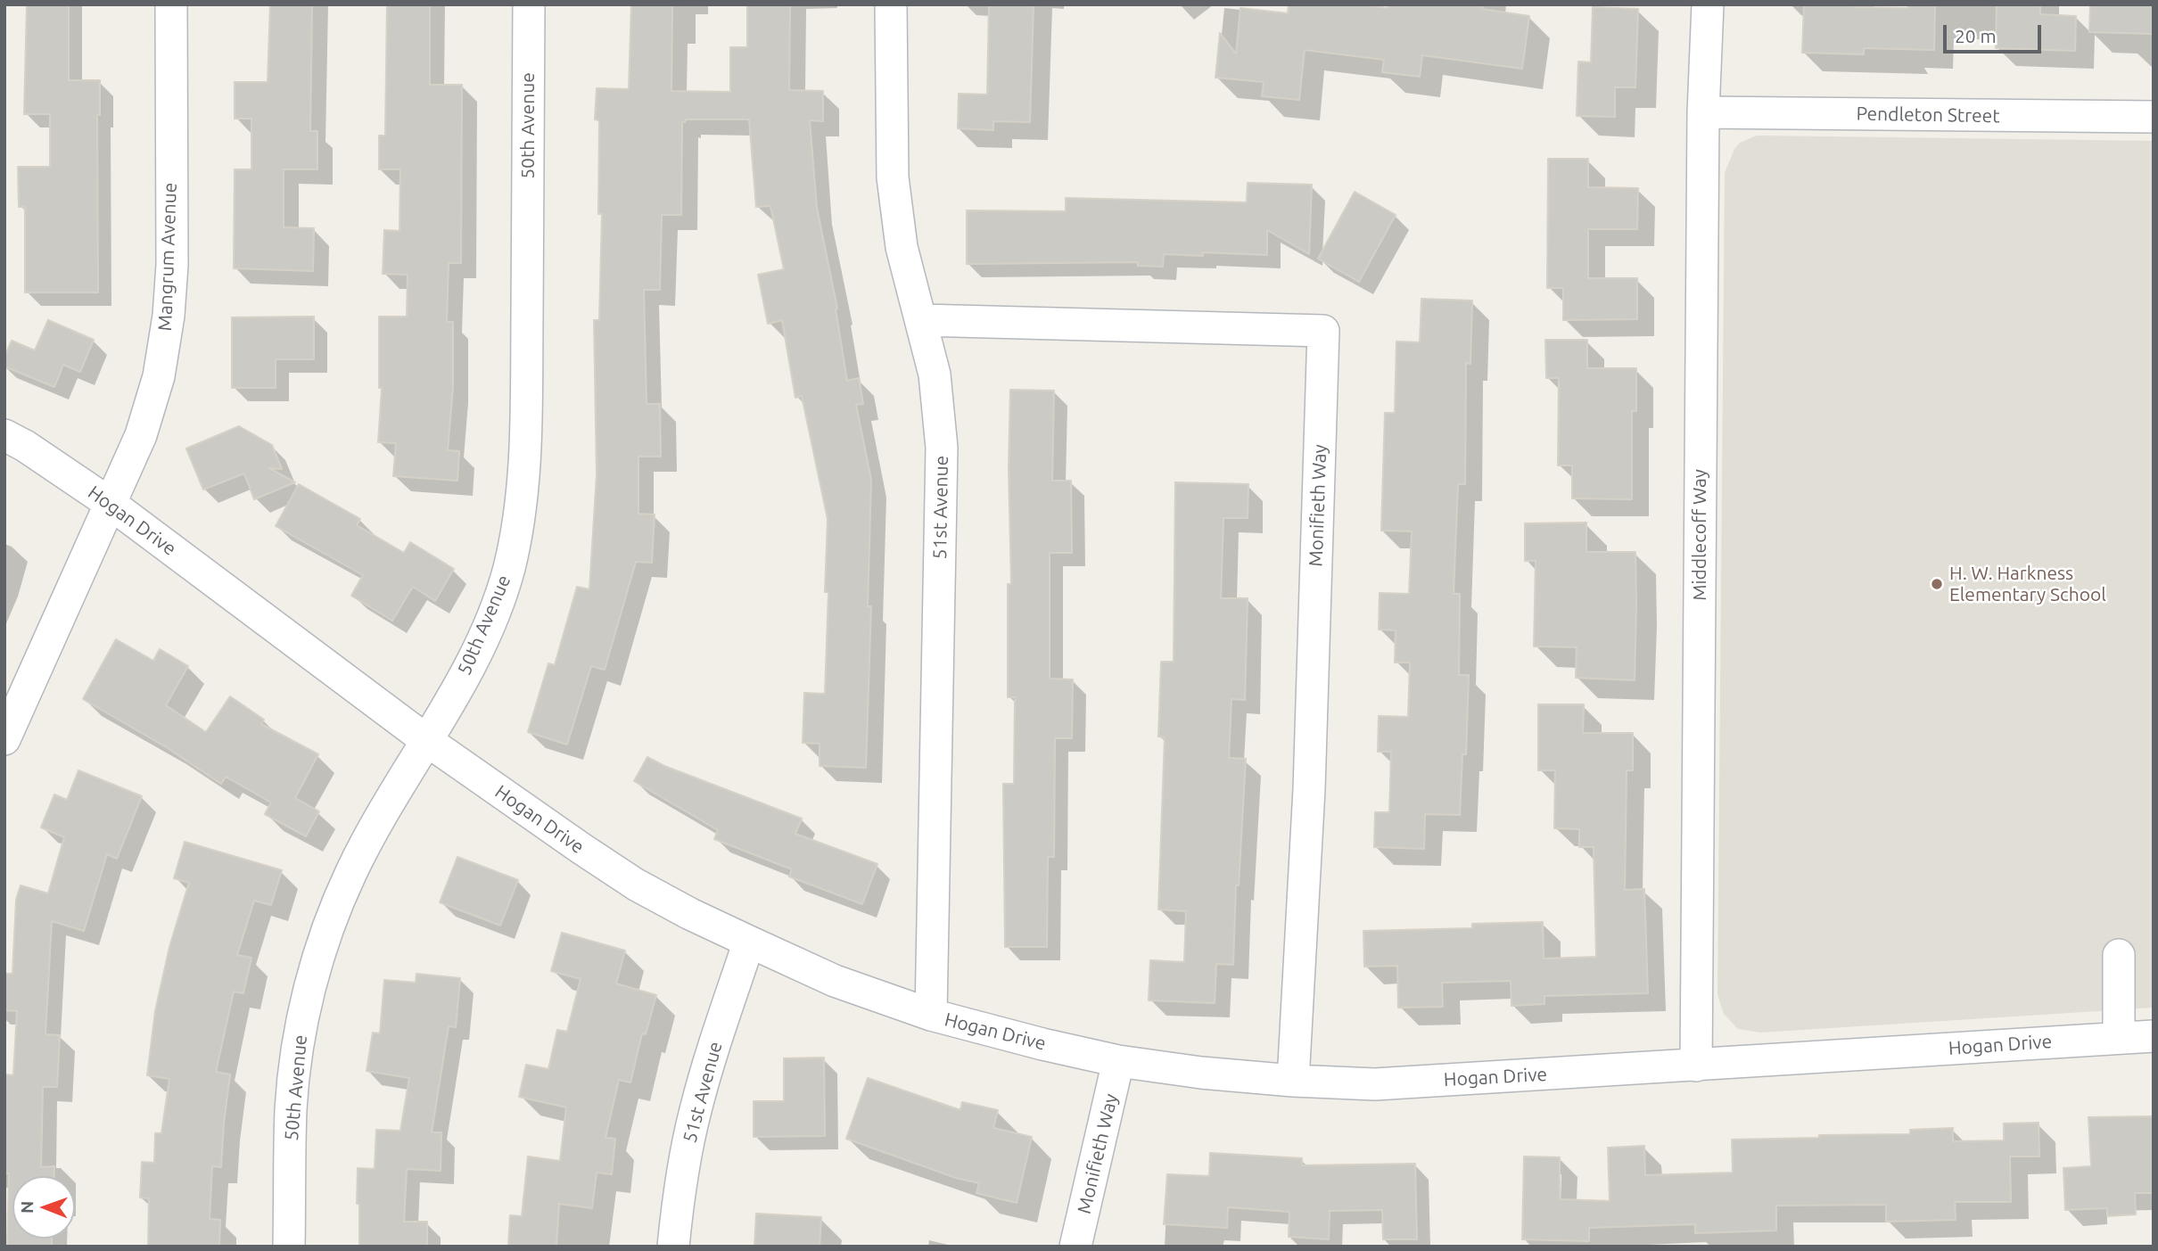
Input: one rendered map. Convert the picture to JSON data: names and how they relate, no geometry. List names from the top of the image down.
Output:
{
  "streets": {
    "street": [
      "Pendleton Street",
      "50th Avenue",
      "Mangrum Avenue",
      "Monifieth Way",
      "51st Avenue",
      "Hogan Drive",
      "Middlecoff Way"
    ]
  },
  "crossings": [
    ["Pendleton Street", "Middlecoff Way"],
    ["50th Avenue", "Hogan Drive"],
    ["Mangrum Avenue", "Hogan Drive"],
    ["Monifieth Way", "51st Avenue"],
    ["Monifieth Way", "Hogan Drive"],
    ["51st Avenue", "Hogan Drive"],
    ["Hogan Drive", "Middlecoff Way"]
  ],
  "places": ["H. W. Harkness Elementary School"],
  "scale_bar": "20 m",
  "north": "left"
}
